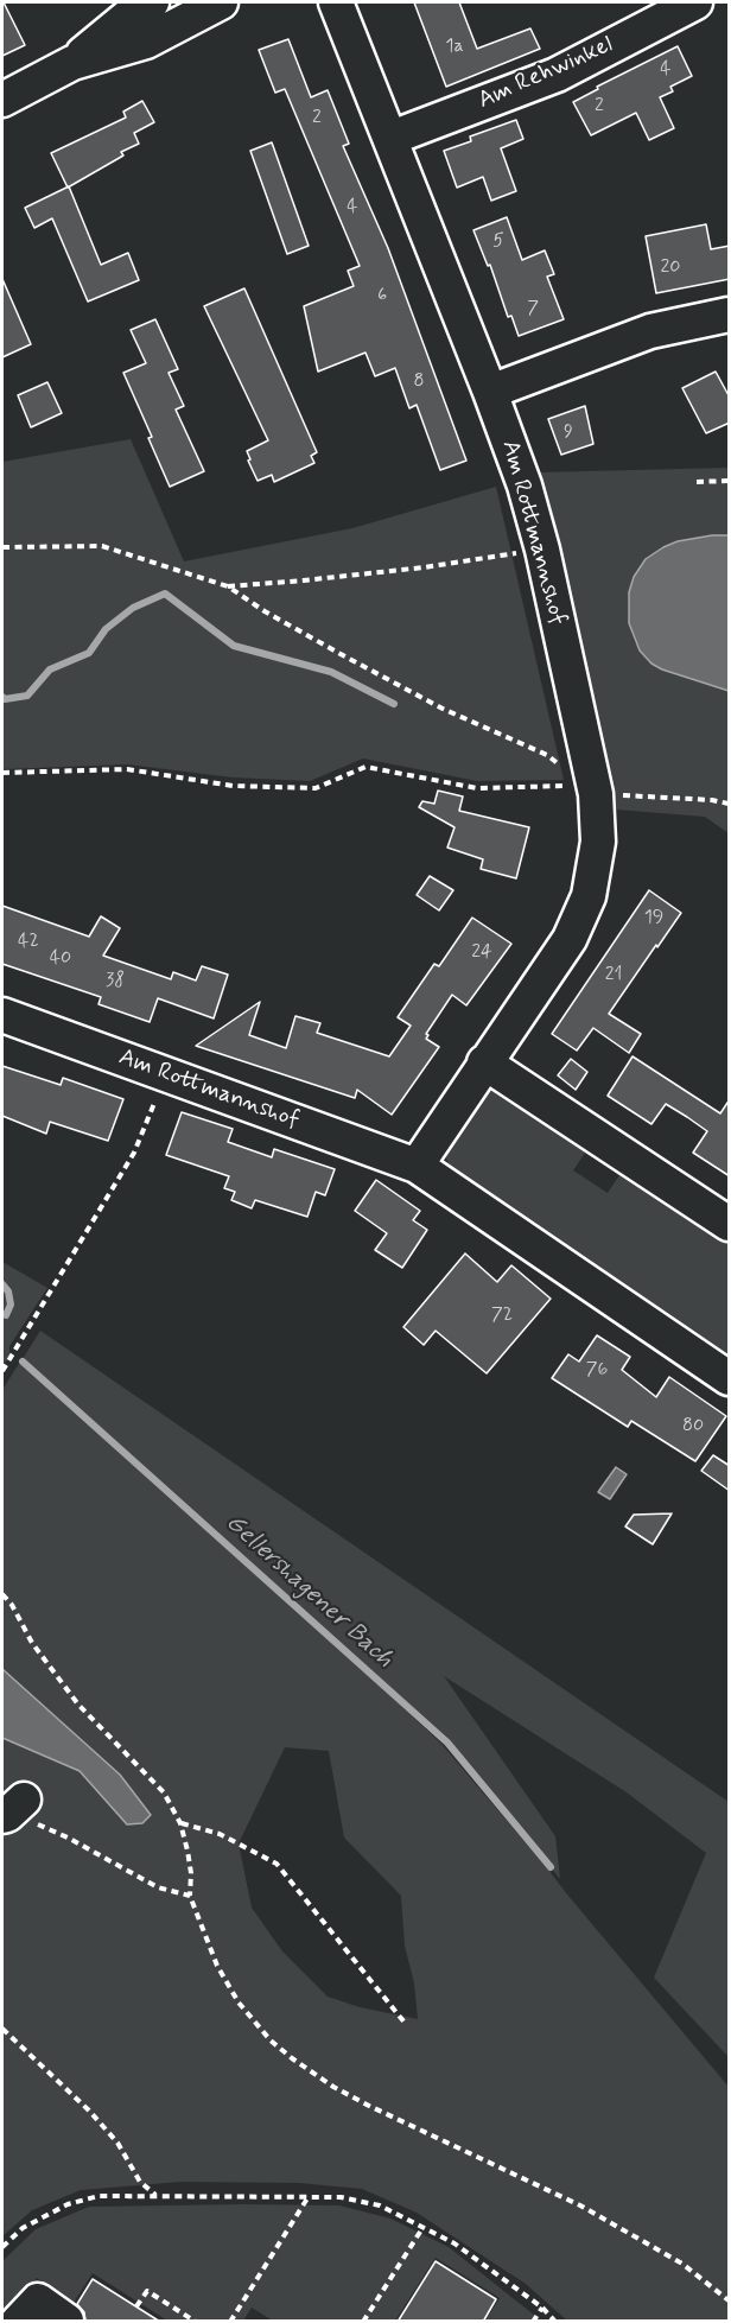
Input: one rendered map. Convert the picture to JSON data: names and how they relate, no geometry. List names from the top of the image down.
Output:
{
  "streets": {
    "street": ["Am Rehwinkel", "Am Rottmannshof"]
  },
  "crossings": [
    ["Am Rehwinkel", "Am Rottmannshof"]
  ],
  "water": ["Gellershagener Bach"],
  "house_numbers": [
    "1a",
    "4",
    "2",
    "2",
    "4",
    "5",
    "20",
    "6",
    "7",
    "8",
    "9",
    "19",
    "42",
    "24",
    "40",
    "21",
    "38",
    "72",
    "76",
    "80"
  ]
}
